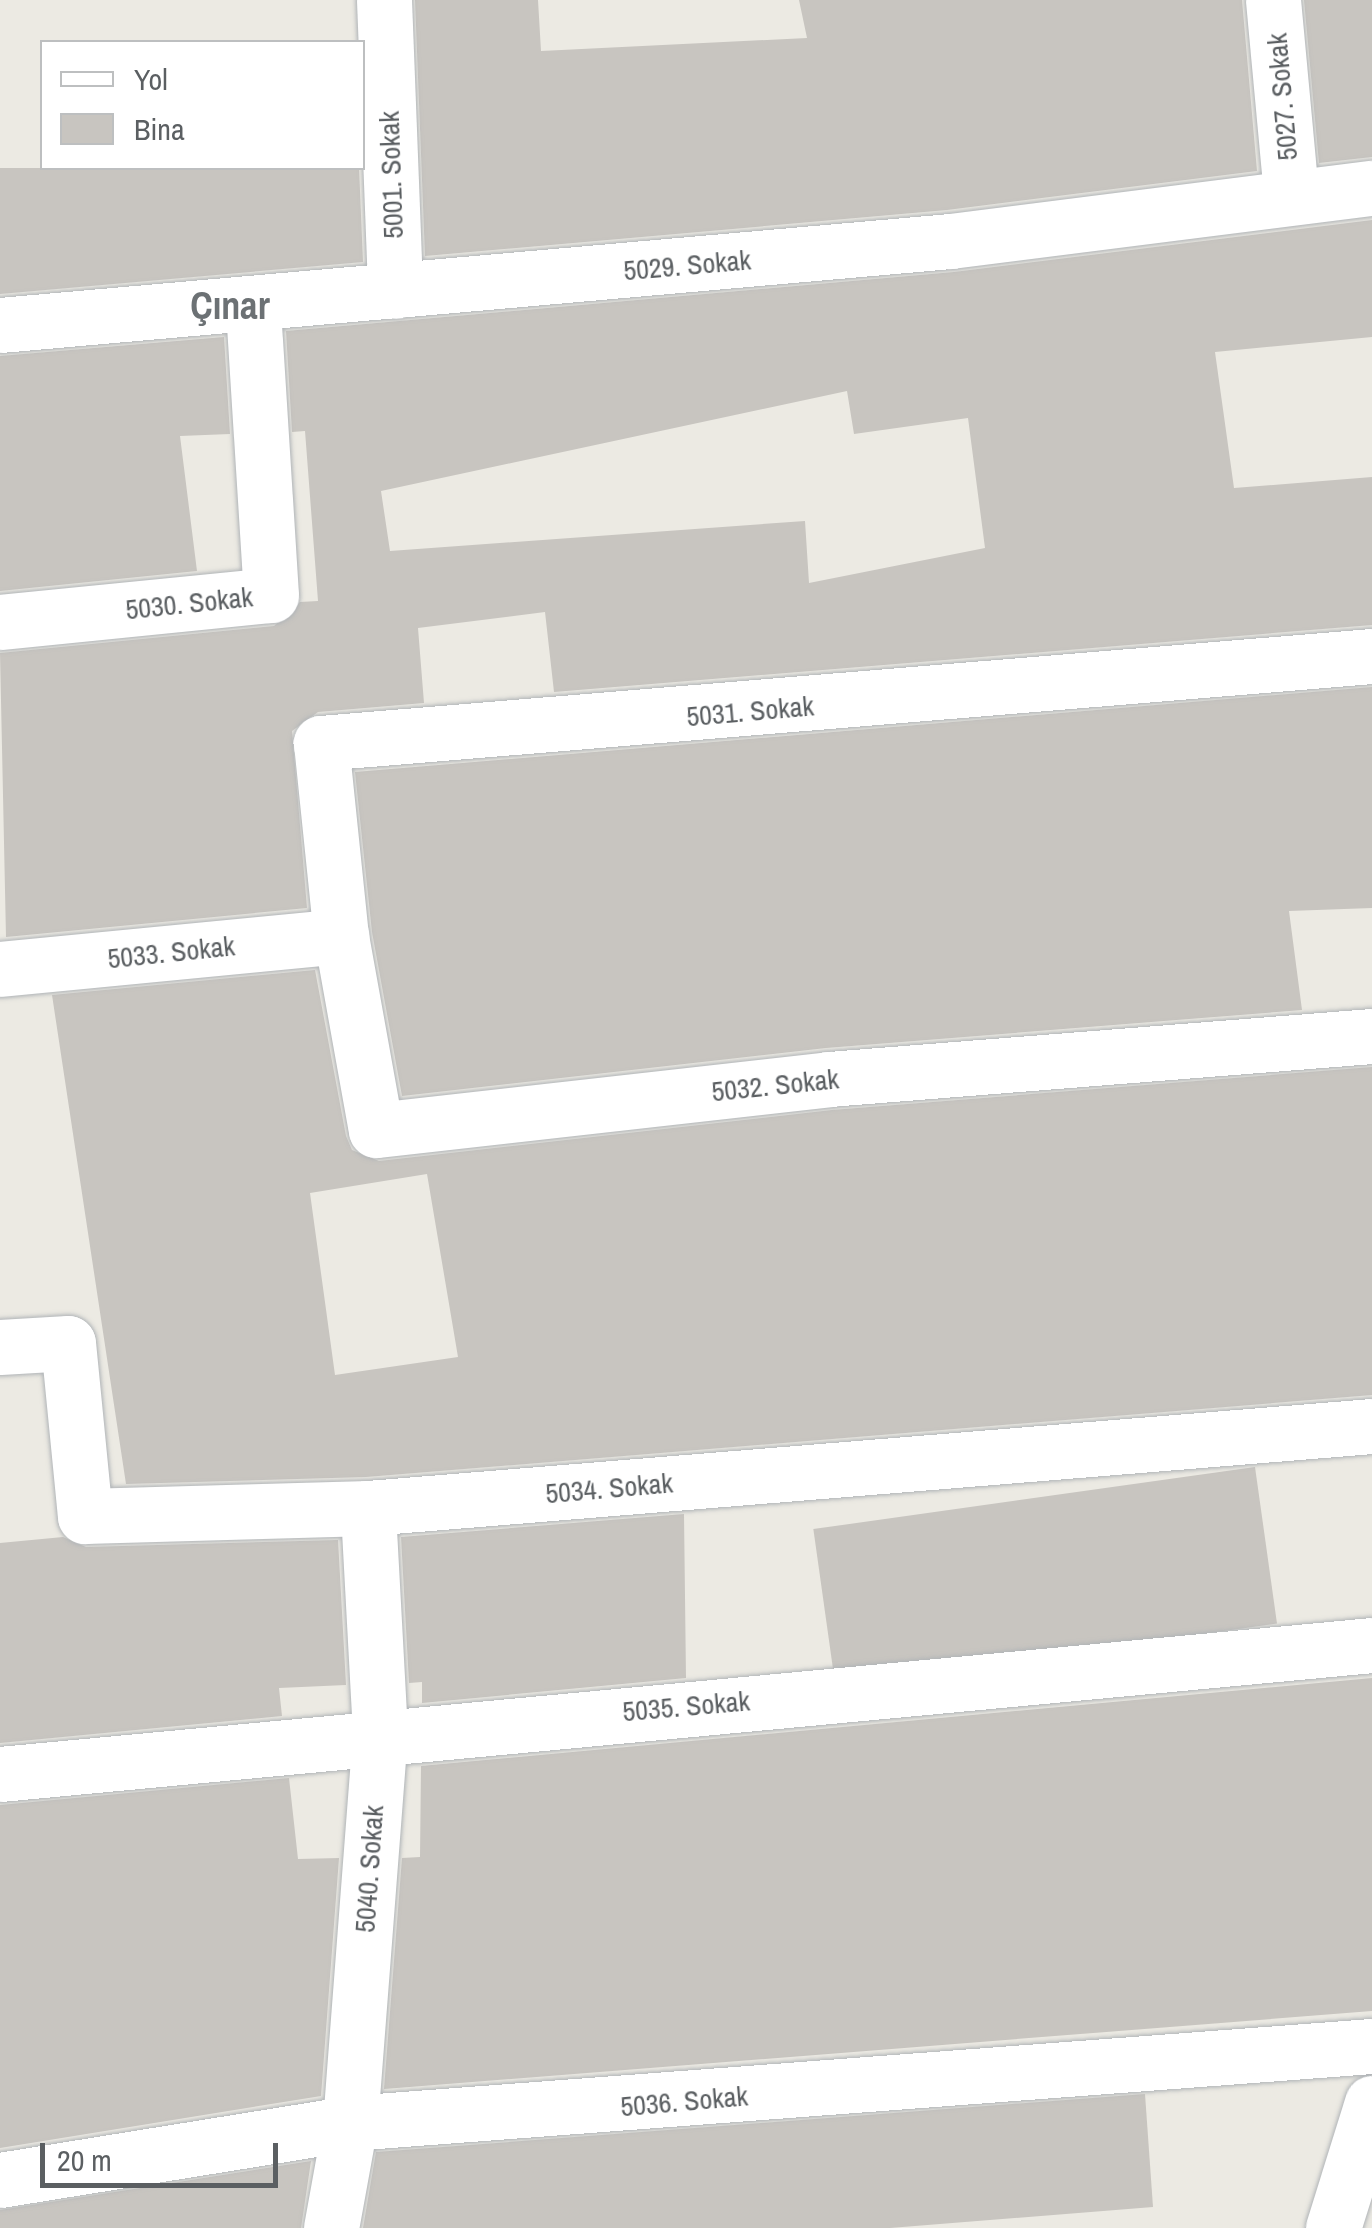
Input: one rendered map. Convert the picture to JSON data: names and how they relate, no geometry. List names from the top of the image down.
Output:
{
  "streets": {
    "street": [
      "5027. Sokak",
      "5001. Sokak",
      "5029. Sokak",
      "5030. Sokak",
      "5031. Sokak",
      "5033. Sokak",
      "5032. Sokak",
      "5034. Sokak",
      "5035. Sokak",
      "5040. Sokak",
      "5036. Sokak"
    ]
  },
  "crossings": [
    ["5027. Sokak", "5029. Sokak"],
    ["5001. Sokak", "5029. Sokak"],
    ["5029. Sokak", "5030. Sokak"],
    ["5031. Sokak", "5033. Sokak"],
    ["5031. Sokak", "5032. Sokak"],
    ["5033. Sokak", "5032. Sokak"],
    ["5034. Sokak", "5040. Sokak"],
    ["5035. Sokak", "5040. Sokak"],
    ["5040. Sokak", "5036. Sokak"]
  ],
  "districts": ["Çınar"],
  "legend": ["Yol", "Bina"],
  "scale_bar": "20 m"
}
